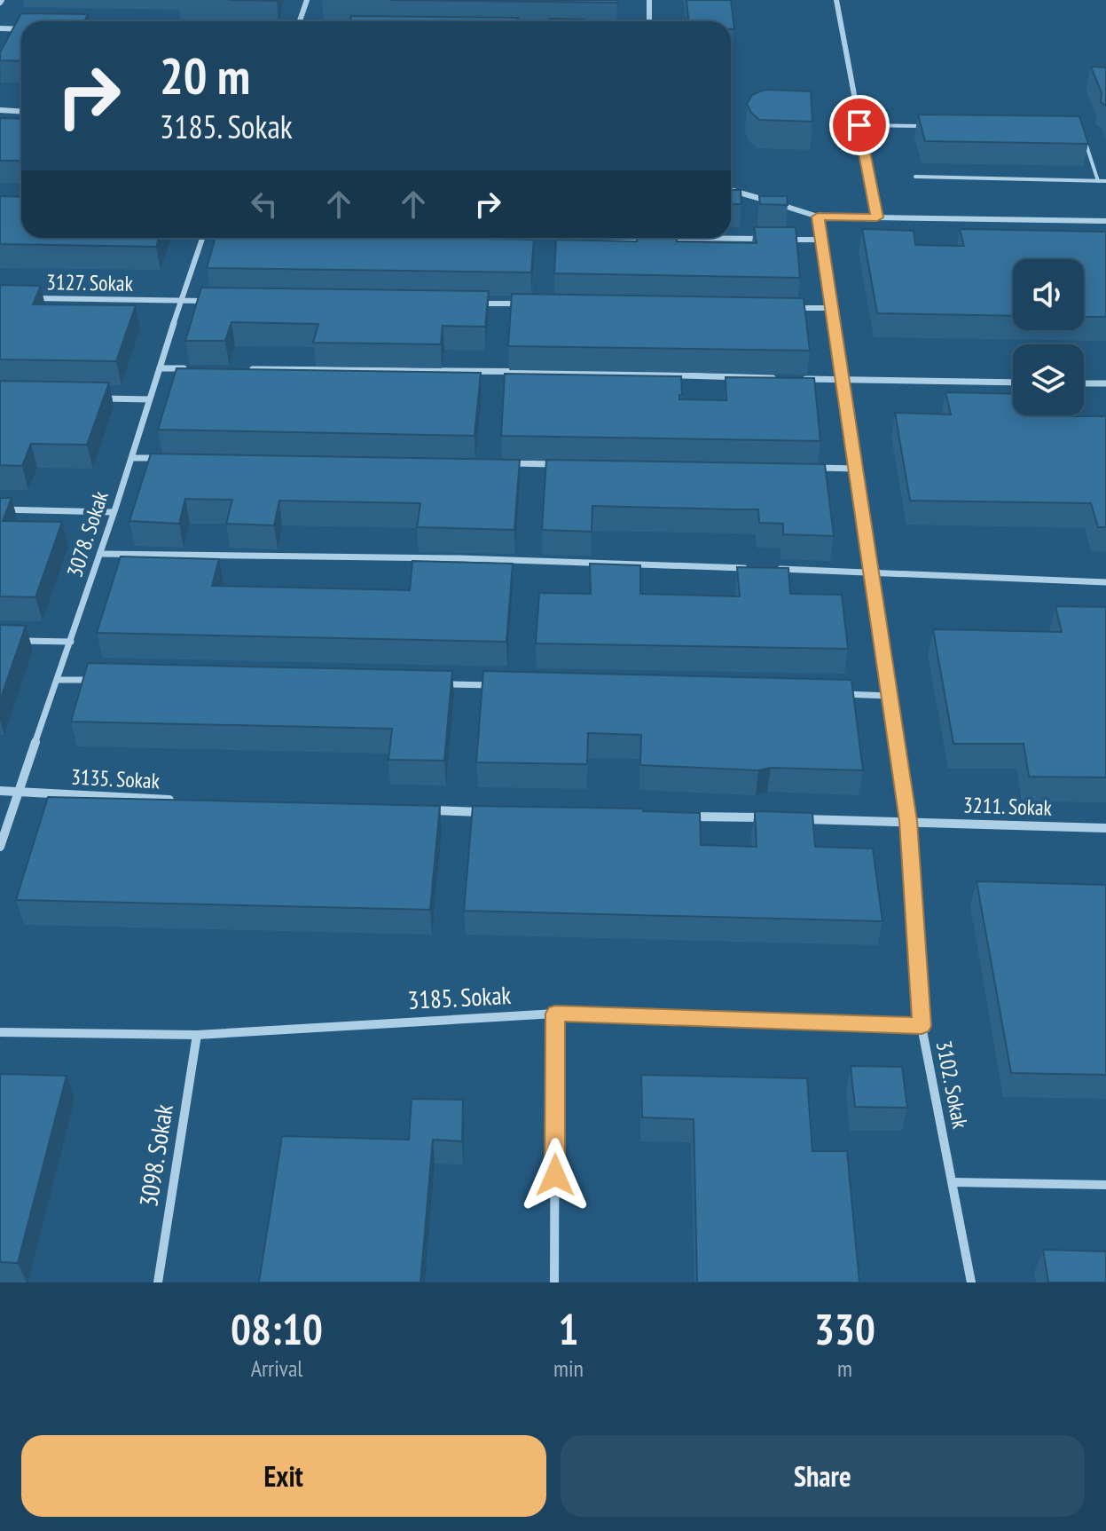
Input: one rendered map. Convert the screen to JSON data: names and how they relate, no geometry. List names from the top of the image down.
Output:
{
  "streets": {
    "street": [
      "3127. Sokak",
      "3078. Sokak",
      "3135. Sokak",
      "3211. Sokak",
      "3185. Sokak",
      "3102. Sokak",
      "3098. Sokak"
    ]
  },
  "crossings": [
    ["3127. Sokak", "3078. Sokak"],
    ["3078. Sokak", "3135. Sokak"],
    ["3211. Sokak", "3102. Sokak"],
    ["3185. Sokak", "3102. Sokak"],
    ["3185. Sokak", "3098. Sokak"]
  ],
  "page": {
    "turn": ["20 m", "3185. Sokak"],
    "eta": [
      "08:10",
      "Arrival",
      "1",
      "min",
      "330",
      "m"
    ],
    "buttons": ["Exit", "Share"]
  }
}
